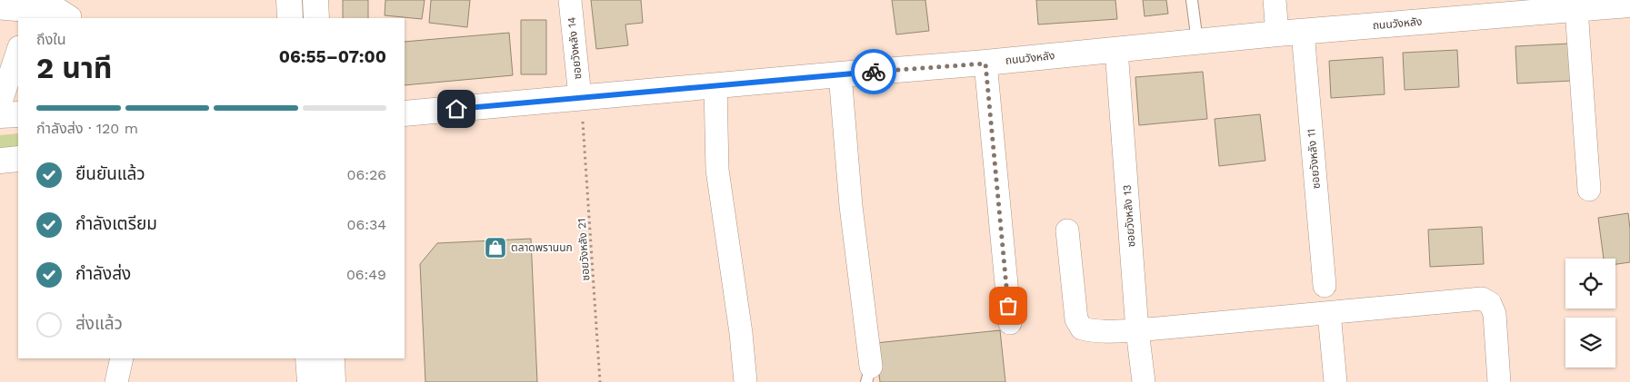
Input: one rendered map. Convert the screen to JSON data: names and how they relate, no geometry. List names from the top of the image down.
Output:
{
  "streets": {
    "main road": ["ถนนวังหลัง"],
    "street": ["ซอยวังหลัง 14", "ซอยวังหลัง 11", "ซอยวังหลัง 13"],
    "path": ["ซอยวังหลัง 21"]
  },
  "crossings": [
    ["ถนนวังหลัง", "ซอยวังหลัง 14"],
    ["ถนนวังหลัง", "ซอยวังหลัง 11"],
    ["ถนนวังหลัง", "ซอยวังหลัง 13"],
    ["ถนนวังหลัง", "ซอยวังหลัง 21"],
    ["ซอยวังหลัง 14", "ซอยวังหลัง 21"]
  ],
  "places": {
    "shop": ["ตลาดพรานนก"]
  },
  "page": {
    "heading": ["2 นาที", "ถึงใน", "06:55–07:00"],
    "bar": "กำลังส่ง · 120 m",
    "list": [
      ["ยืนยันแล้ว", "06:26"],
      ["กำลังเตรียม", "06:34"],
      ["กำลังส่ง", "06:49"],
      "ส่งแล้ว"
    ]
  }
}
